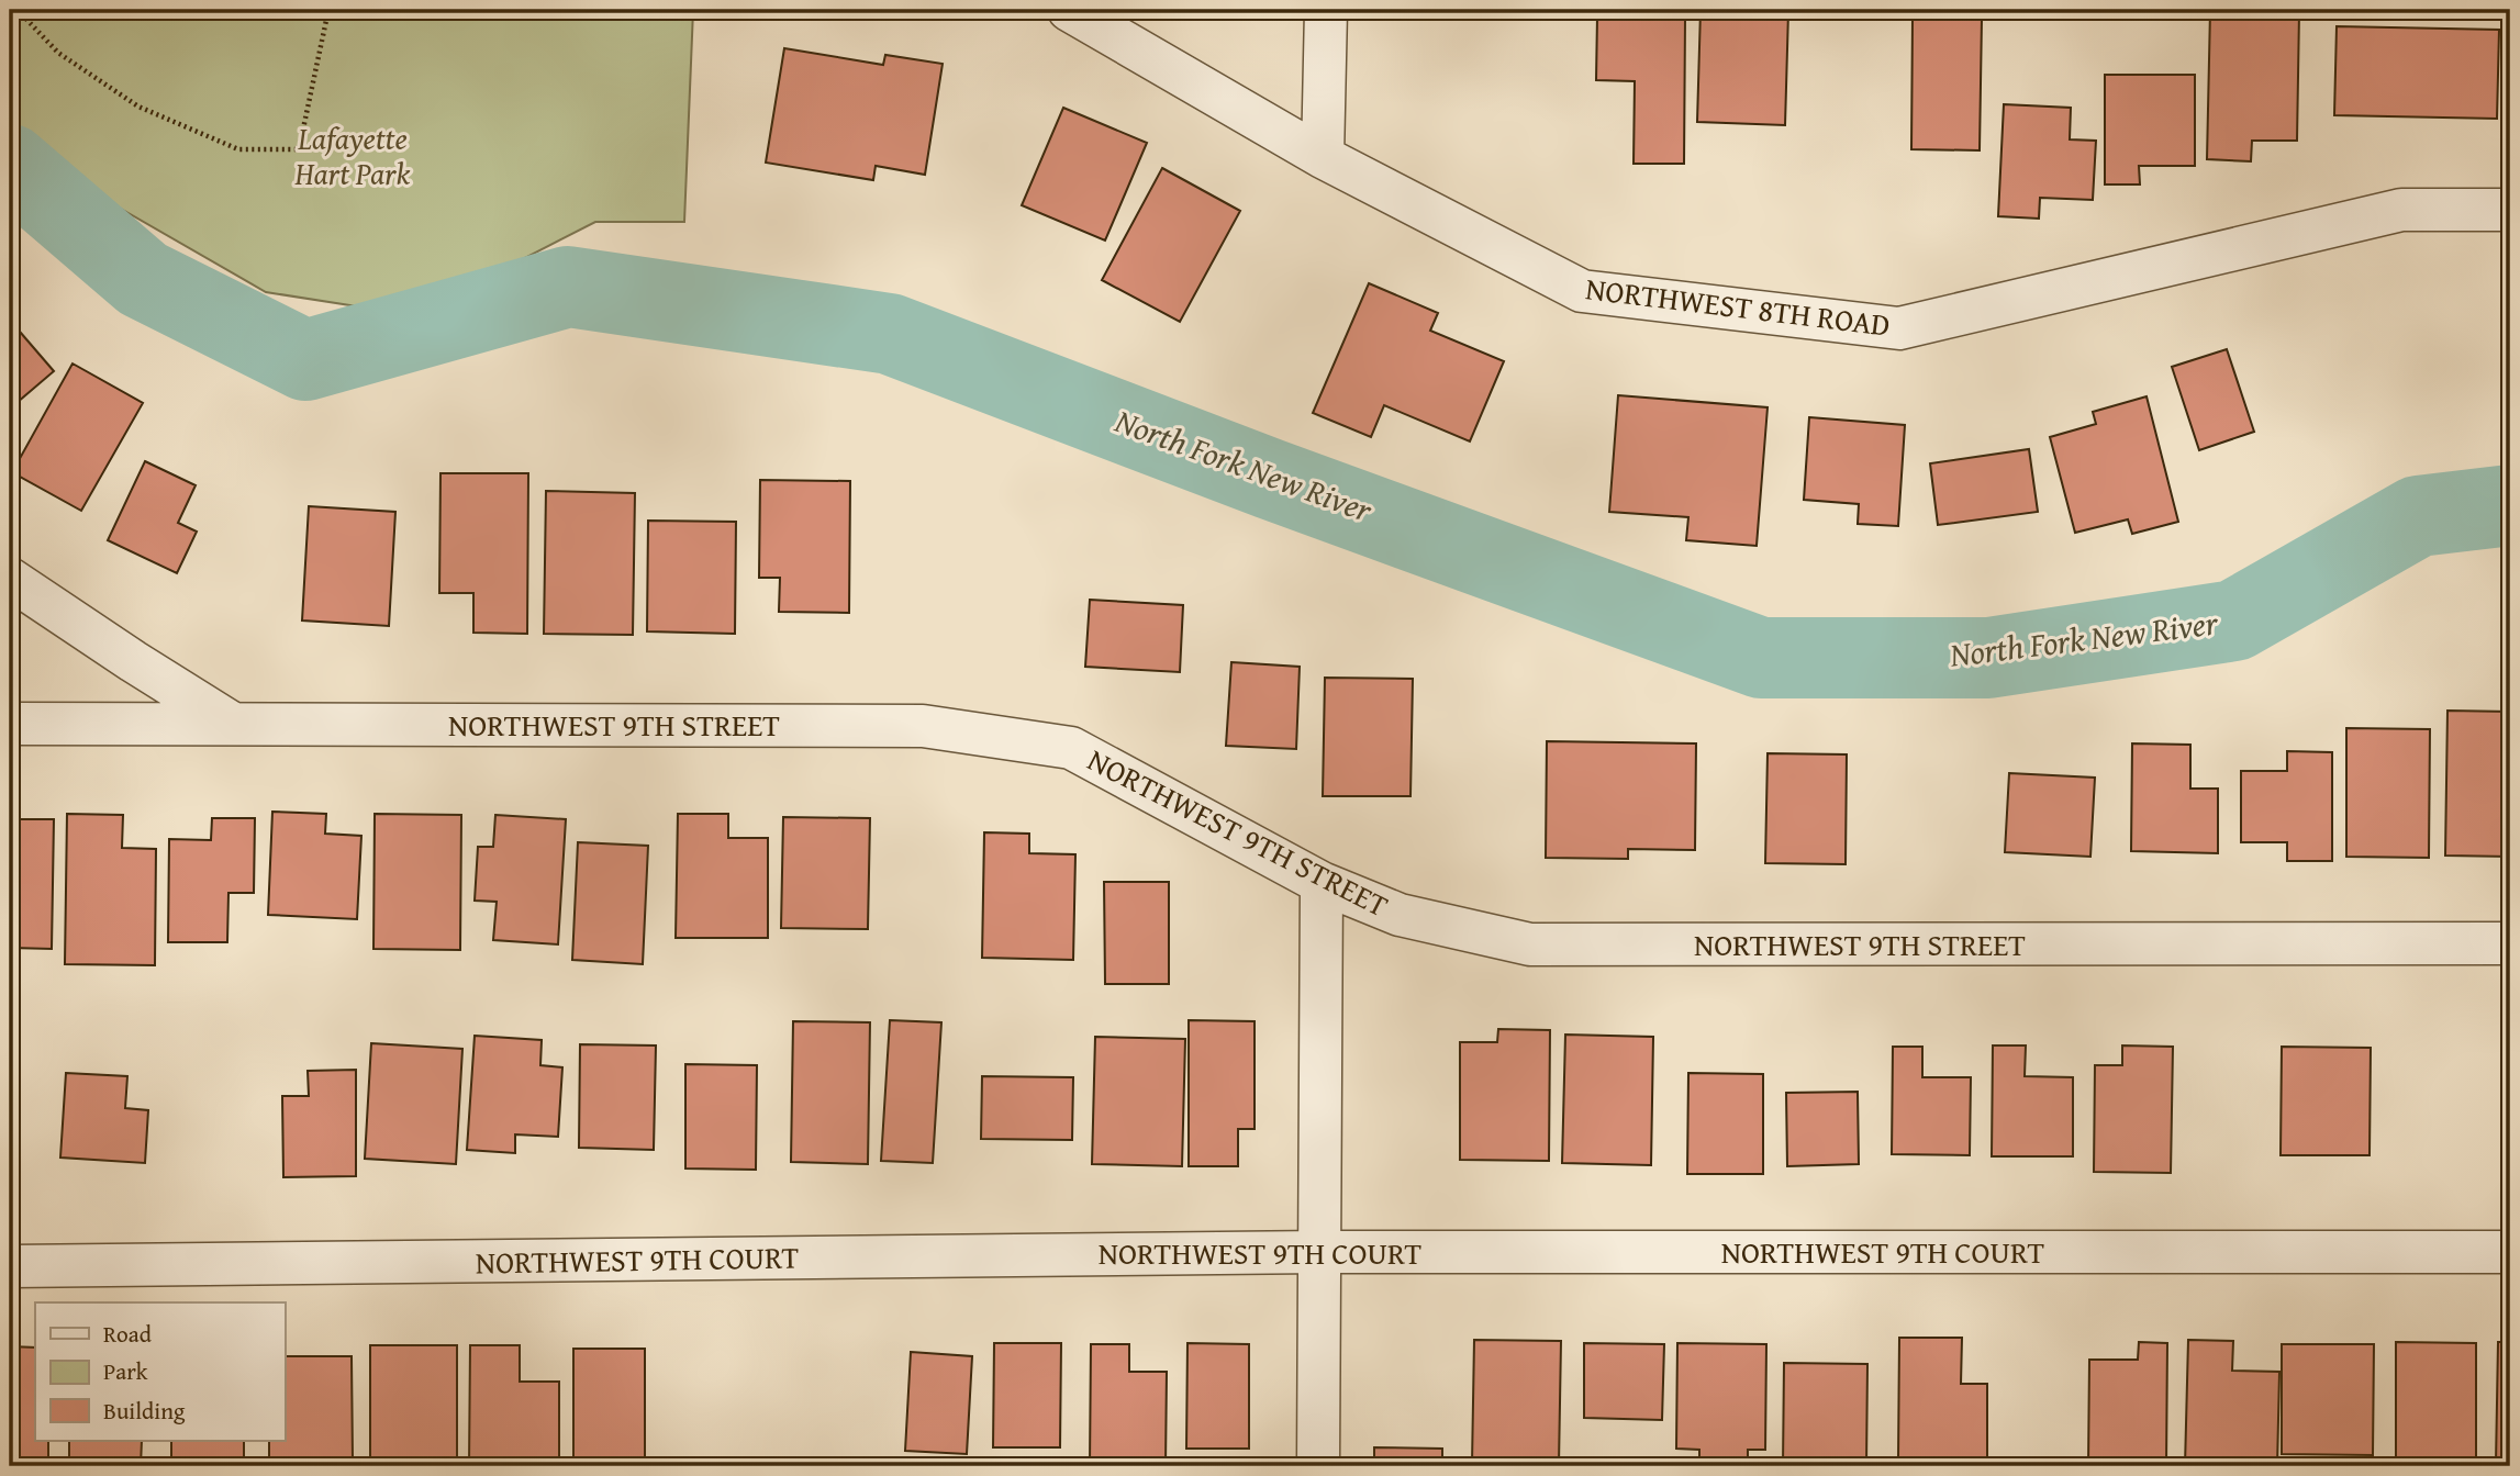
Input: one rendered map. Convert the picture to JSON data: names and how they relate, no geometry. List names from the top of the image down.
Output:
{
  "streets": {
    "street": ["NORTHWEST 8TH ROAD", "NORTHWEST 9TH STREET", "NORTHWEST 9TH COURT"]
  },
  "water": ["North Fork New River"],
  "parks": ["Lafayette Hart Park"],
  "legend": ["Road", "Park", "Building"]
}
